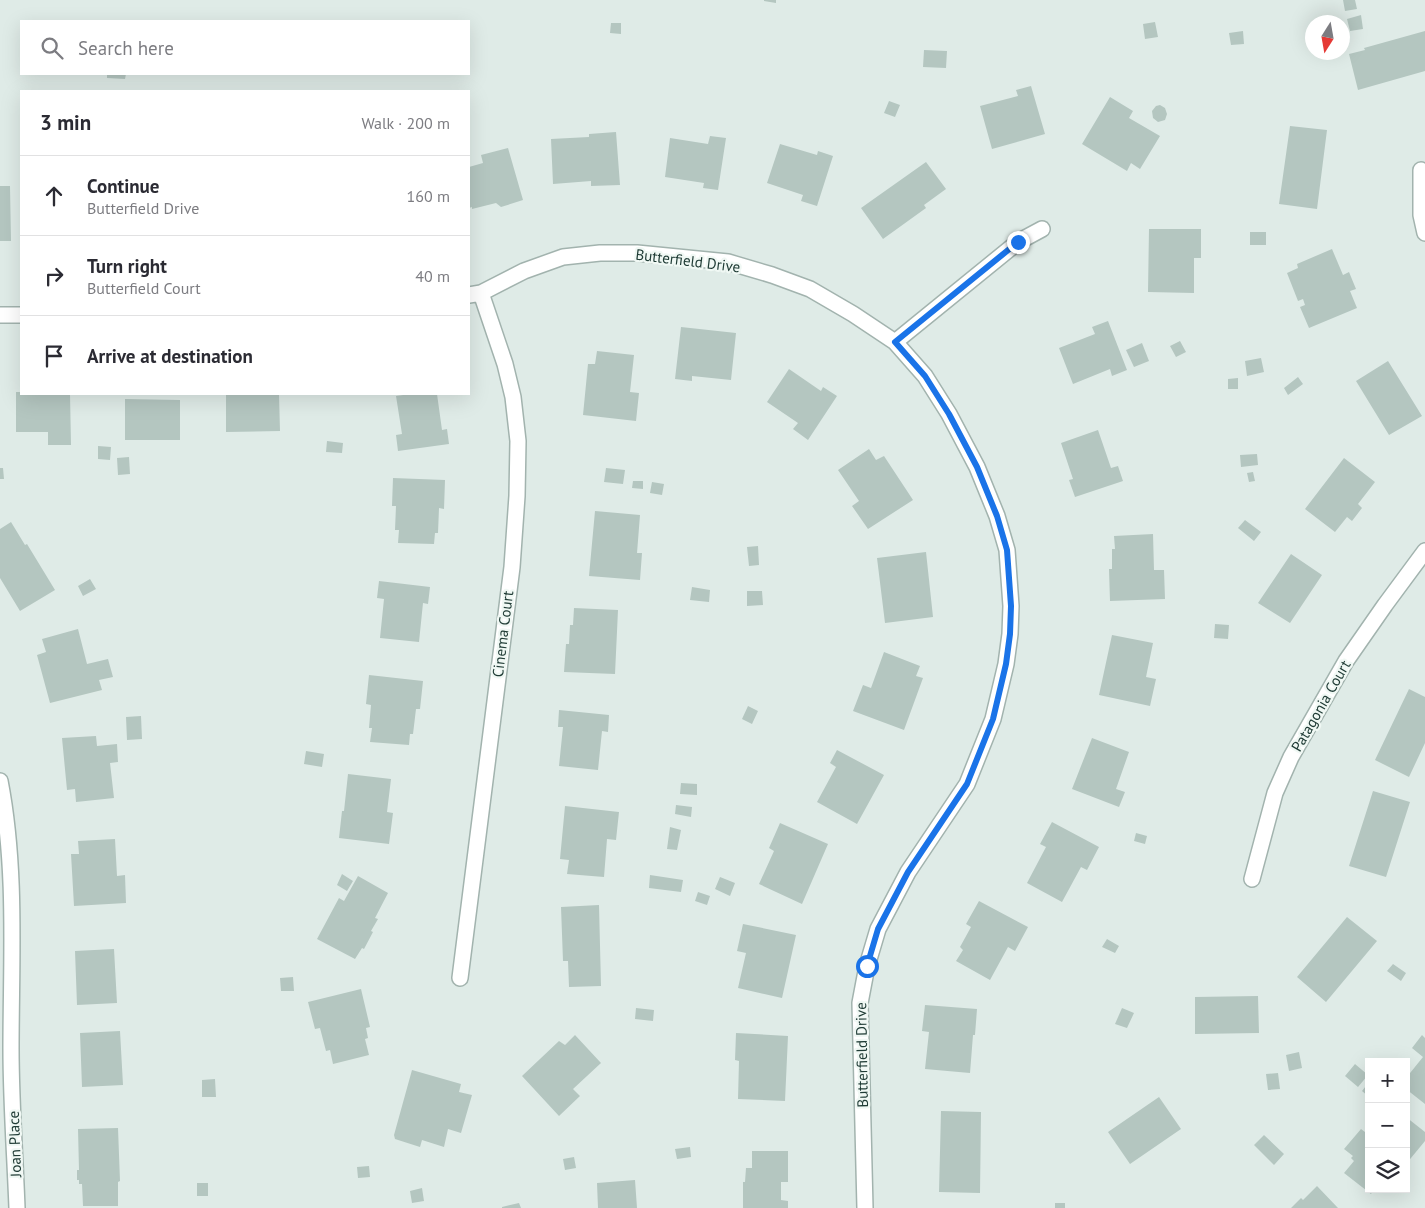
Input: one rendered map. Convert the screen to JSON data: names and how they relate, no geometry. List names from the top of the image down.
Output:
{
  "streets": {
    "street": [
      "Butterfield Drive",
      "Cinema Court",
      "Patagonia Court",
      "Joan Place"
    ]
  },
  "crossings": [
    ["Butterfield Drive", "Cinema Court"]
  ],
  "north": "bottom",
  "page": {
    "search": "Search here",
    "heading": ["3 min", "Walk · 200 m"],
    "list": [
      ["Continue", "Butterfield Drive", "160 m"],
      ["Turn right", "Butterfield Court", "40 m"],
      "Arrive at destination"
    ],
    "map_buttons": ["+", "−"]
  }
}
